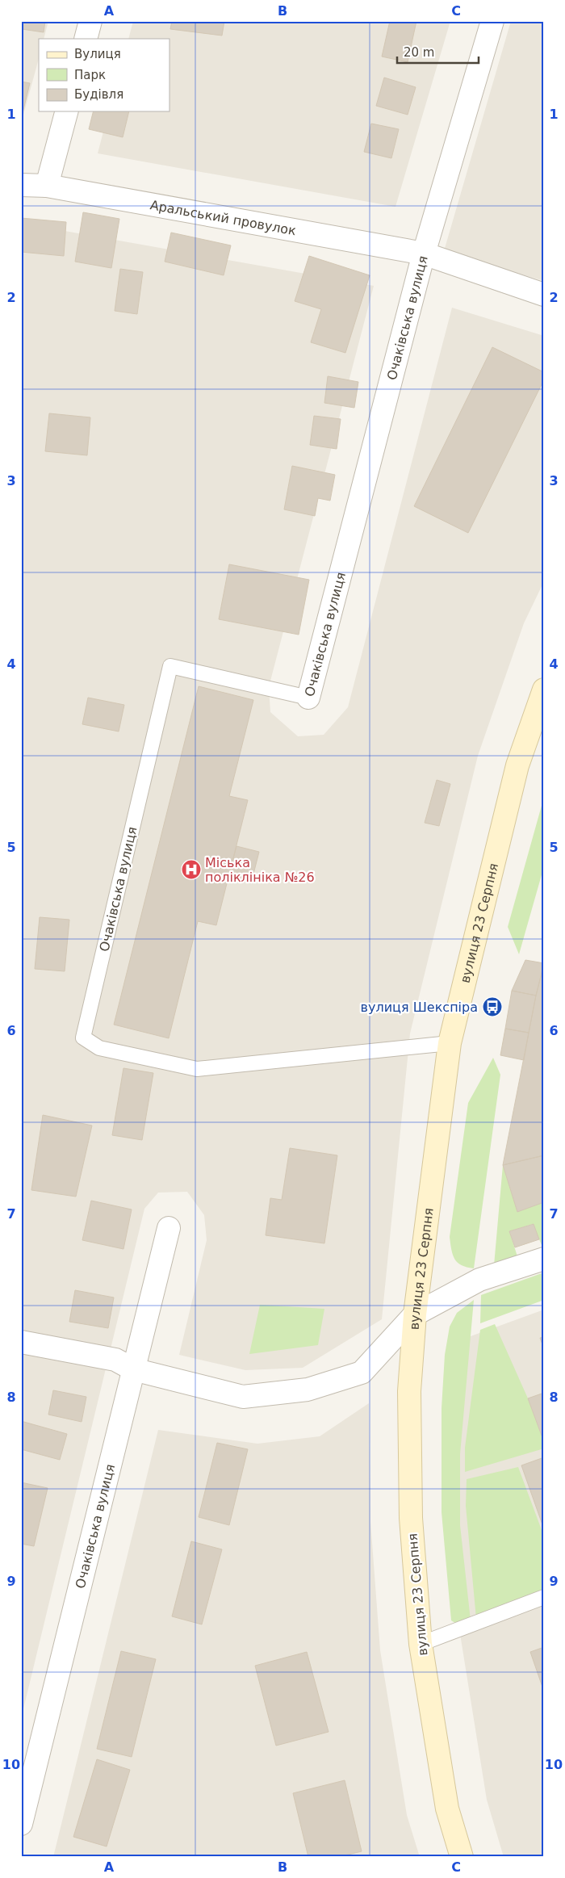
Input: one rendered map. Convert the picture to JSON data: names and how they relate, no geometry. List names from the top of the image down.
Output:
{
  "streets": {
    "street": ["Аральський провулок", "Очаківська вулиця", "вулиця 23 Серпня"]
  },
  "crossings": [
    ["Аральський провулок", "Очаківська вулиця"],
    ["Очаківська вулиця", "вулиця 23 Серпня"]
  ],
  "places": {
    "hospital": ["Міська поліклініка №26"],
    "bus stop": ["вулиця Шекспіра"]
  },
  "legend": ["Вулиця", "Парк", "Будівля"],
  "scale_bar": "20 m",
  "grid": {
    "columns": ["A", "B", "C"],
    "rows": [
      "1",
      "2",
      "3",
      "4",
      "5",
      "6",
      "7",
      "8",
      "9",
      "10"
    ]
  }
}
